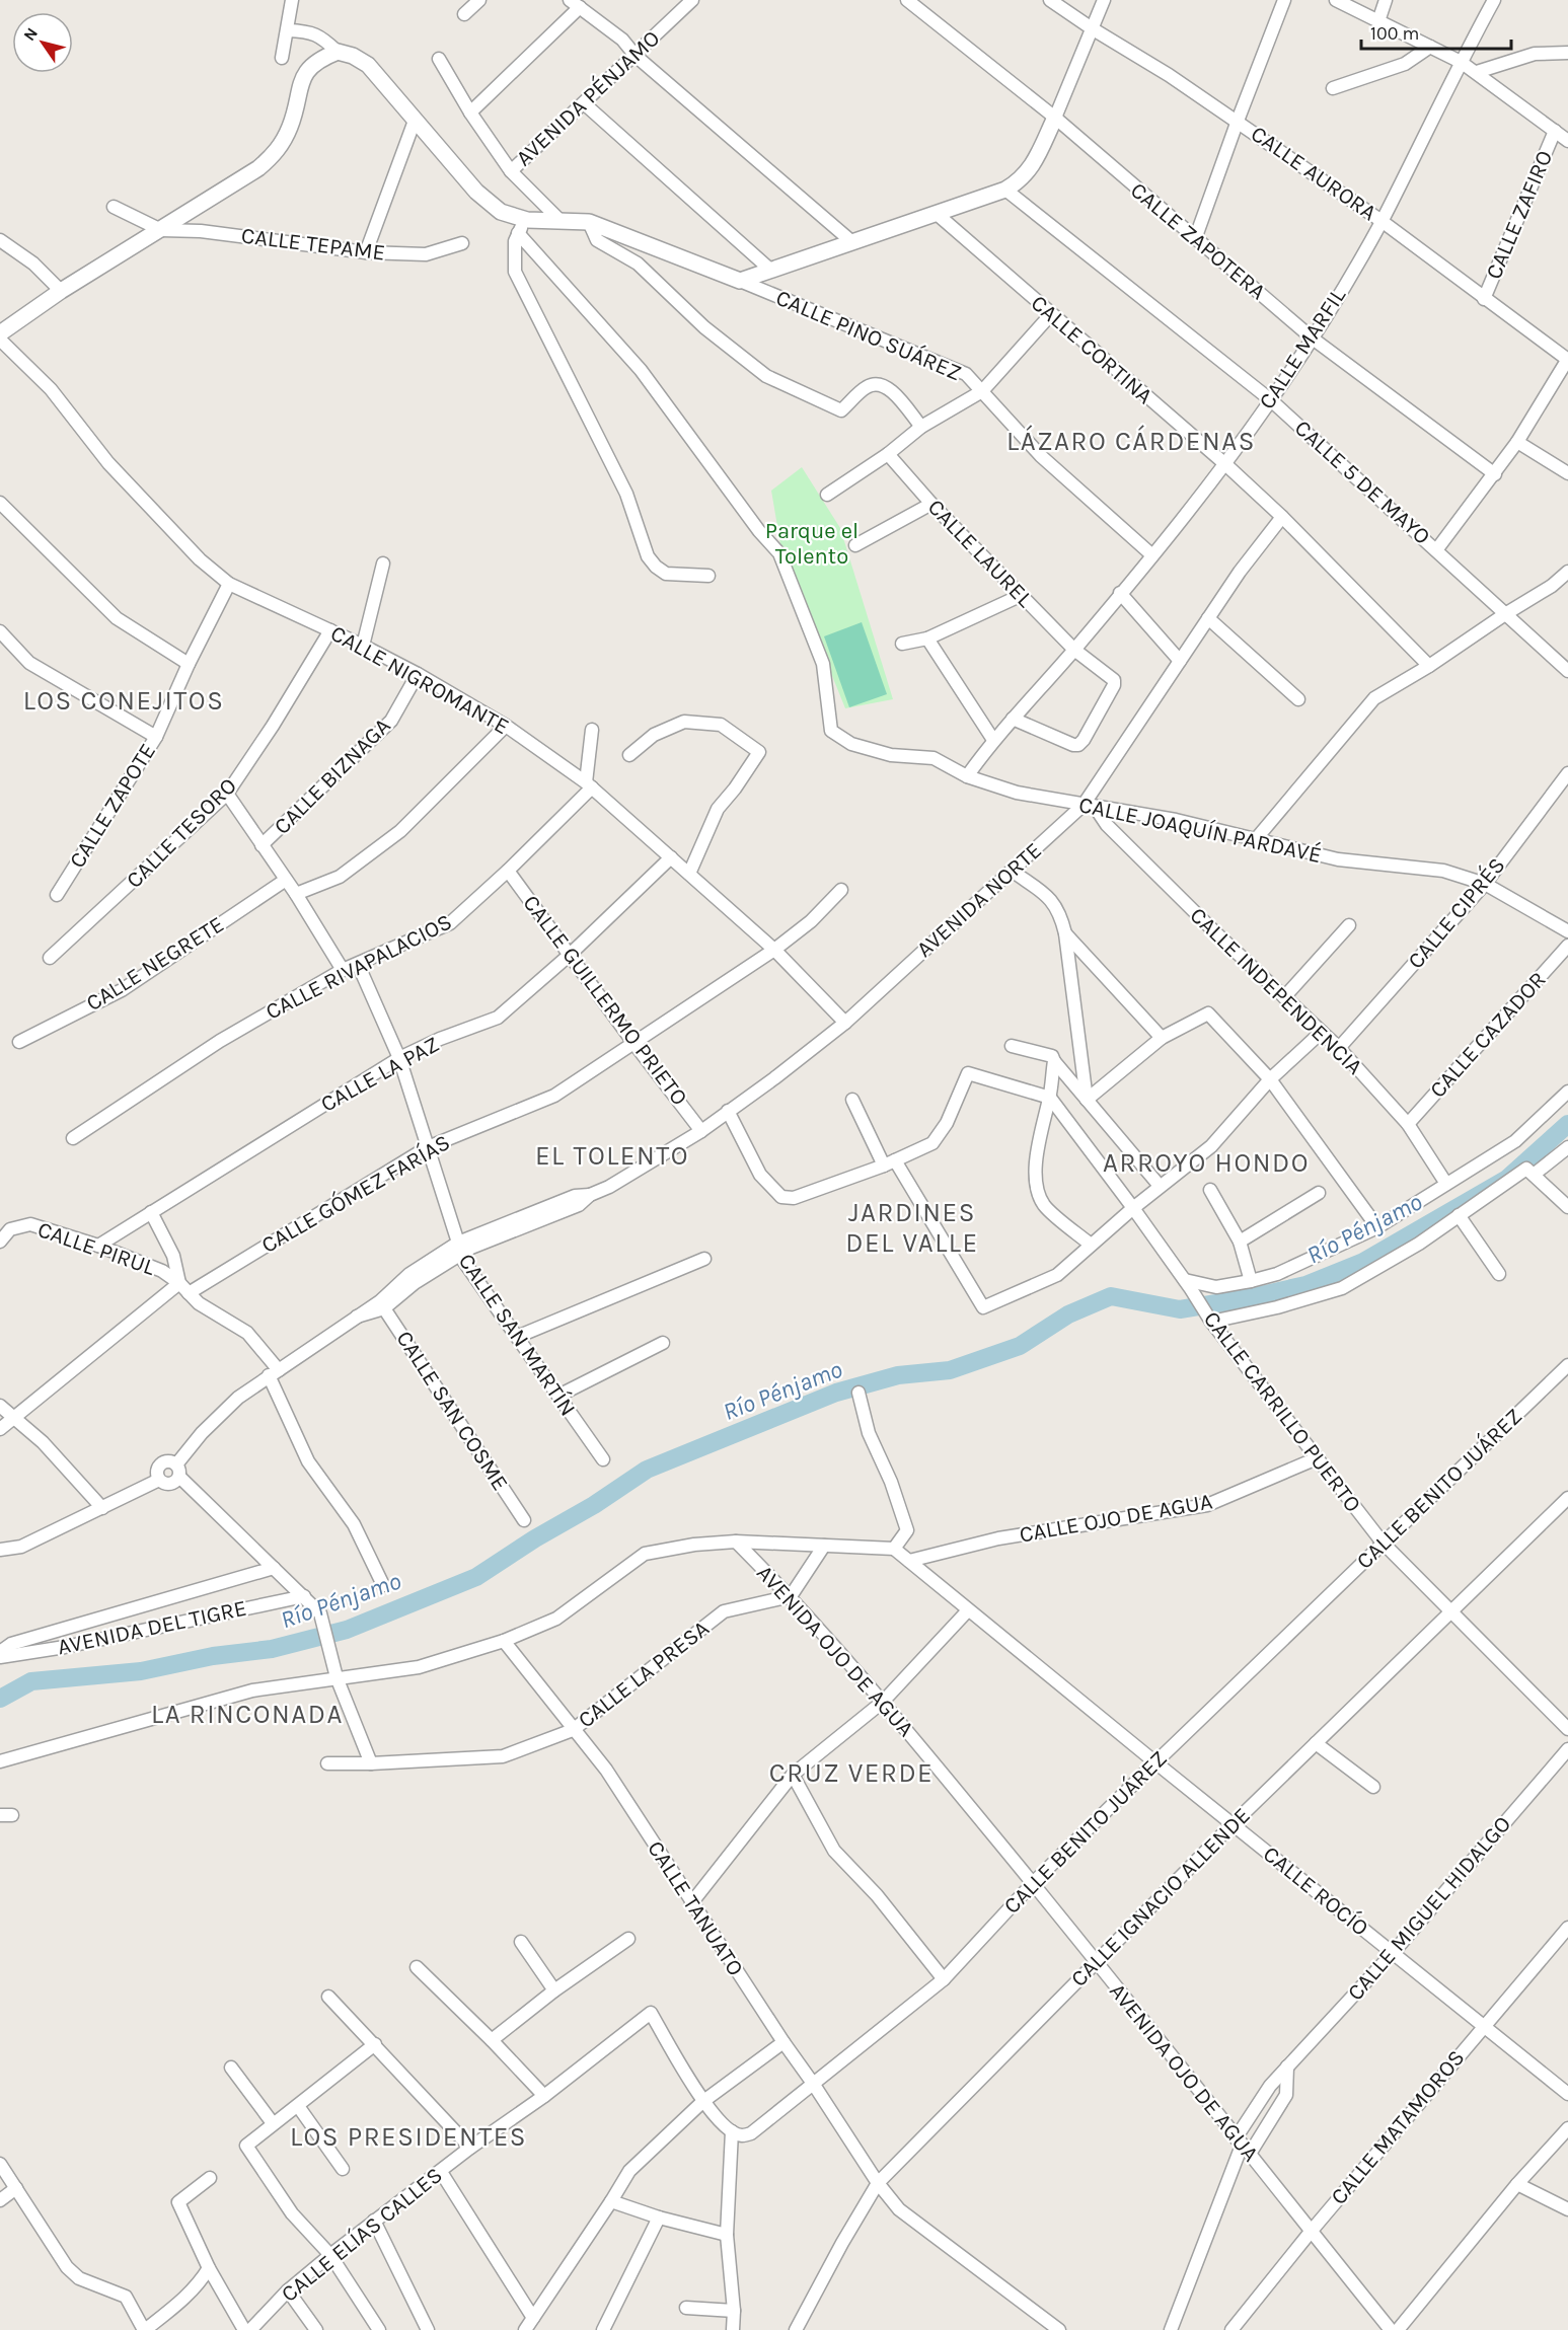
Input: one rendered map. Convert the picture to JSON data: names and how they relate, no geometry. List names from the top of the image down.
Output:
{
  "streets": {
    "street": [
      "AVENIDA PÉNJAMO",
      "CALLE AURORA",
      "CALLE ZAFIRO",
      "CALLE ZAPOTERA",
      "CALLE TEPAME",
      "CALLE PINO SUÁREZ",
      "CALLE MARFIL",
      "CALLE CORTINA",
      "CALLE 5 DE MAYO",
      "CALLE LAUREL",
      "CALLE NIGROMANTE",
      "CALLE BIZNAGA",
      "CALLE ZAPOTE",
      "CALLE JOAQUÍN PARDAVÉ",
      "CALLE TESORO",
      "AVENIDA NORTE",
      "CALLE CIPRÉS",
      "CALLE NEGRETE",
      "CALLE RIVAPALACIOS",
      "CALLE INDEPENDENCIA",
      "CALLE GUILLERMO PRIETO",
      "CALLE CAZADOR",
      "CALLE LA PAZ",
      "CALLE GÓMEZ FARÍAS",
      "CALLE PIRUL",
      "CALLE SAN MARTÍN",
      "CALLE SAN COSME",
      "CALLE CARRILLO PUERTO",
      "CALLE BENITO JUÁREZ",
      "CALLE OJO DE AGUA",
      "AVENIDA DEL TIGRE",
      "AVENIDA OJO DE AGUA",
      "CALLE LA PRESA",
      "CALLE ROCÍO",
      "CALLE IGNACIO ALLENDE",
      "CALLE TANUATO",
      "CALLE MIGUEL HIDALGO",
      "CALLE MATAMOROS",
      "CALLE ELÍAS CALLES"
    ]
  },
  "crossings": [
    ["CALLE AURORA", "CALLE ZAFIRO"],
    ["CALLE AURORA", "CALLE MARFIL"],
    ["CALLE ZAPOTERA", "CALLE MARFIL"],
    ["CALLE PINO SUÁREZ", "CALLE MARFIL"],
    ["CALLE MARFIL", "CALLE CORTINA"],
    ["CALLE MARFIL", "CALLE 5 DE MAYO"],
    ["CALLE MARFIL", "CALLE LAUREL"],
    ["CALLE MARFIL", "CALLE JOAQUÍN PARDAVÉ"],
    ["CALLE CORTINA", "AVENIDA NORTE"],
    ["CALLE NIGROMANTE", "CALLE BIZNAGA"],
    ["CALLE NIGROMANTE", "CALLE ZAPOTE"],
    ["CALLE NIGROMANTE", "CALLE TESORO"],
    ["CALLE NIGROMANTE", "AVENIDA NORTE"],
    ["CALLE NIGROMANTE", "CALLE RIVAPALACIOS"],
    ["CALLE NIGROMANTE", "CALLE LA PAZ"],
    ["CALLE NIGROMANTE", "CALLE GÓMEZ FARÍAS"],
    ["CALLE JOAQUÍN PARDAVÉ", "AVENIDA NORTE"],
    ["CALLE JOAQUÍN PARDAVÉ", "CALLE CIPRÉS"],
    ["CALLE JOAQUÍN PARDAVÉ", "CALLE INDEPENDENCIA"],
    ["AVENIDA NORTE", "CALLE INDEPENDENCIA"],
    ["AVENIDA NORTE", "CALLE GUILLERMO PRIETO"],
    ["AVENIDA NORTE", "CALLE SAN MARTÍN"],
    ["AVENIDA NORTE", "CALLE SAN COSME"],
    ["CALLE CIPRÉS", "CALLE INDEPENDENCIA"],
    ["CALLE RIVAPALACIOS", "CALLE GUILLERMO PRIETO"],
    ["CALLE RIVAPALACIOS", "CALLE SAN MARTÍN"],
    ["CALLE INDEPENDENCIA", "CALLE CAZADOR"],
    ["CALLE GUILLERMO PRIETO", "CALLE LA PAZ"],
    ["CALLE GUILLERMO PRIETO", "CALLE GÓMEZ FARÍAS"],
    ["CALLE LA PAZ", "CALLE PIRUL"],
    ["CALLE LA PAZ", "CALLE SAN MARTÍN"],
    ["CALLE GÓMEZ FARÍAS", "CALLE SAN MARTÍN"],
    ["CALLE CARRILLO PUERTO", "CALLE BENITO JUÁREZ"],
    ["CALLE CARRILLO PUERTO", "CALLE OJO DE AGUA"],
    ["CALLE CARRILLO PUERTO", "CALLE IGNACIO ALLENDE"],
    ["CALLE BENITO JUÁREZ", "AVENIDA OJO DE AGUA"],
    ["CALLE BENITO JUÁREZ", "CALLE ROCÍO"],
    ["CALLE BENITO JUÁREZ", "CALLE TANUATO"],
    ["CALLE OJO DE AGUA", "CALLE ROCÍO"],
    ["AVENIDA OJO DE AGUA", "CALLE LA PRESA"],
    ["AVENIDA OJO DE AGUA", "CALLE IGNACIO ALLENDE"],
    ["AVENIDA OJO DE AGUA", "CALLE MIGUEL HIDALGO"],
    ["AVENIDA OJO DE AGUA", "CALLE MATAMOROS"],
    ["CALLE LA PRESA", "CALLE TANUATO"],
    ["CALLE ROCÍO", "CALLE IGNACIO ALLENDE"],
    ["CALLE ROCÍO", "CALLE MIGUEL HIDALGO"],
    ["CALLE ROCÍO", "CALLE MATAMOROS"],
    ["CALLE IGNACIO ALLENDE", "CALLE TANUATO"]
  ],
  "districts": [
    "LÁZARO CÁRDENAS",
    "LOS CONEJITOS",
    "EL TOLENTO",
    "ARROYO HONDO",
    "JARDINES DEL VALLE",
    "LA RINCONADA",
    "CRUZ VERDE",
    "LOS PRESIDENTES"
  ],
  "water": ["Río Pénjamo"],
  "parks": ["Parque el Tolento"],
  "scale_bar": "100 m",
  "north": "top left"
}
